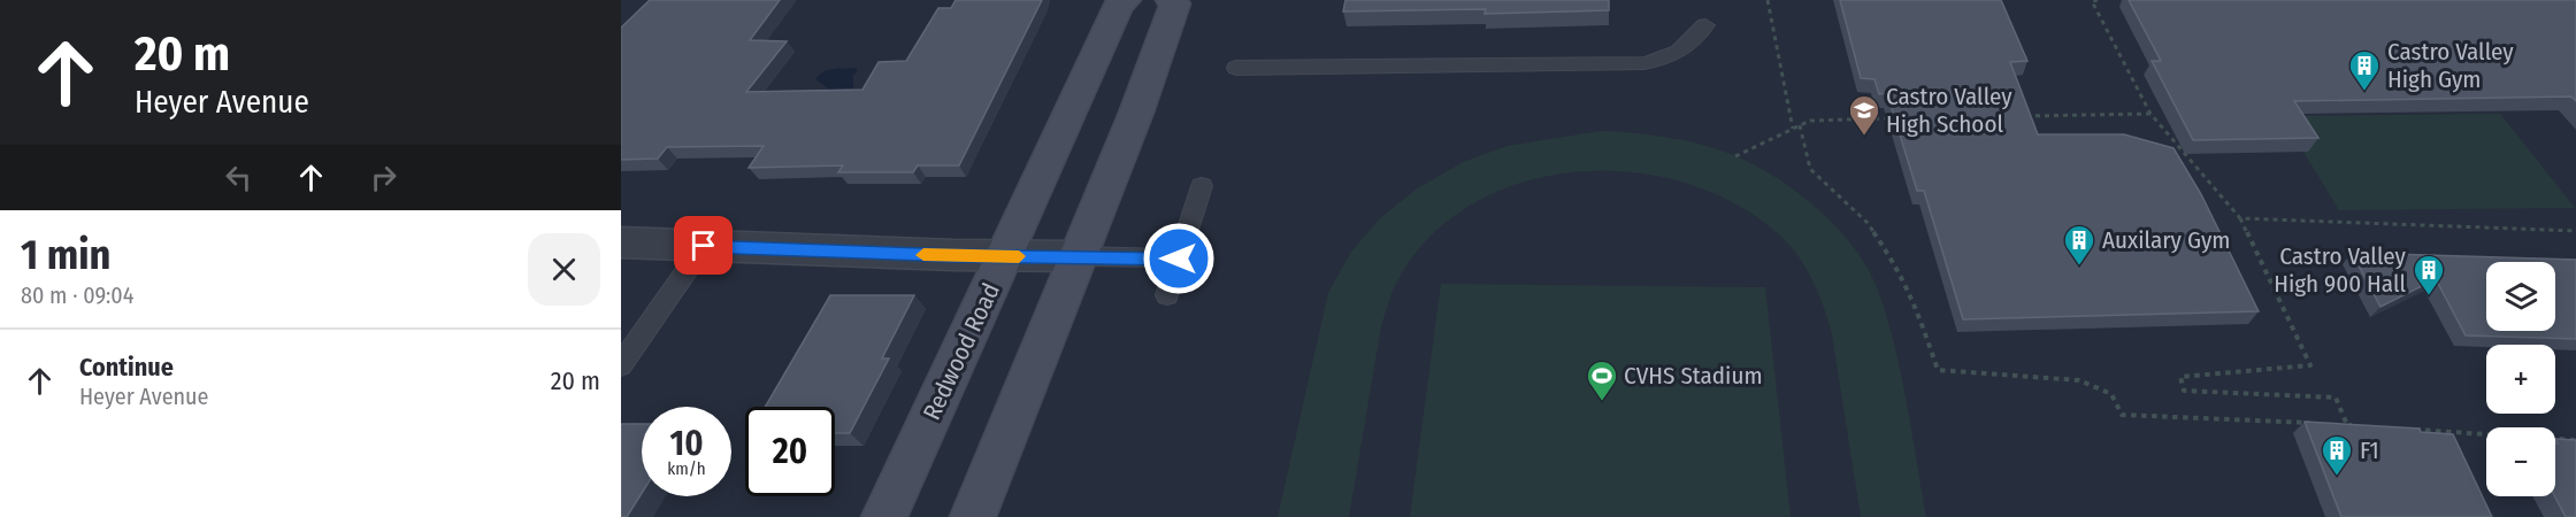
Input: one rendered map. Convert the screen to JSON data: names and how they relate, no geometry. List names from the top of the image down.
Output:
{
  "streets": {
    "main road": ["Redwood Road"]
  },
  "places": {
    "building": [
      "Castro Valley High Gym",
      "Auxilary Gym",
      "Castro Valley High 900 Hall",
      "F1"
    ],
    "school or university": ["Castro Valley High School"],
    "sports": ["CVHS Stadium"]
  },
  "page": {
    "turn": ["20 m", "Heyer Avenue"],
    "heading": ["1 min", "80 m · 09:04"],
    "map_buttons": ["+", "−"],
    "list": [
      {
        "name": "Continue",
        "note": "Heyer Avenue",
        "value": "20 m"
      }
    ],
    "speed": "10 km/h",
    "limit": "20"
  }
}
